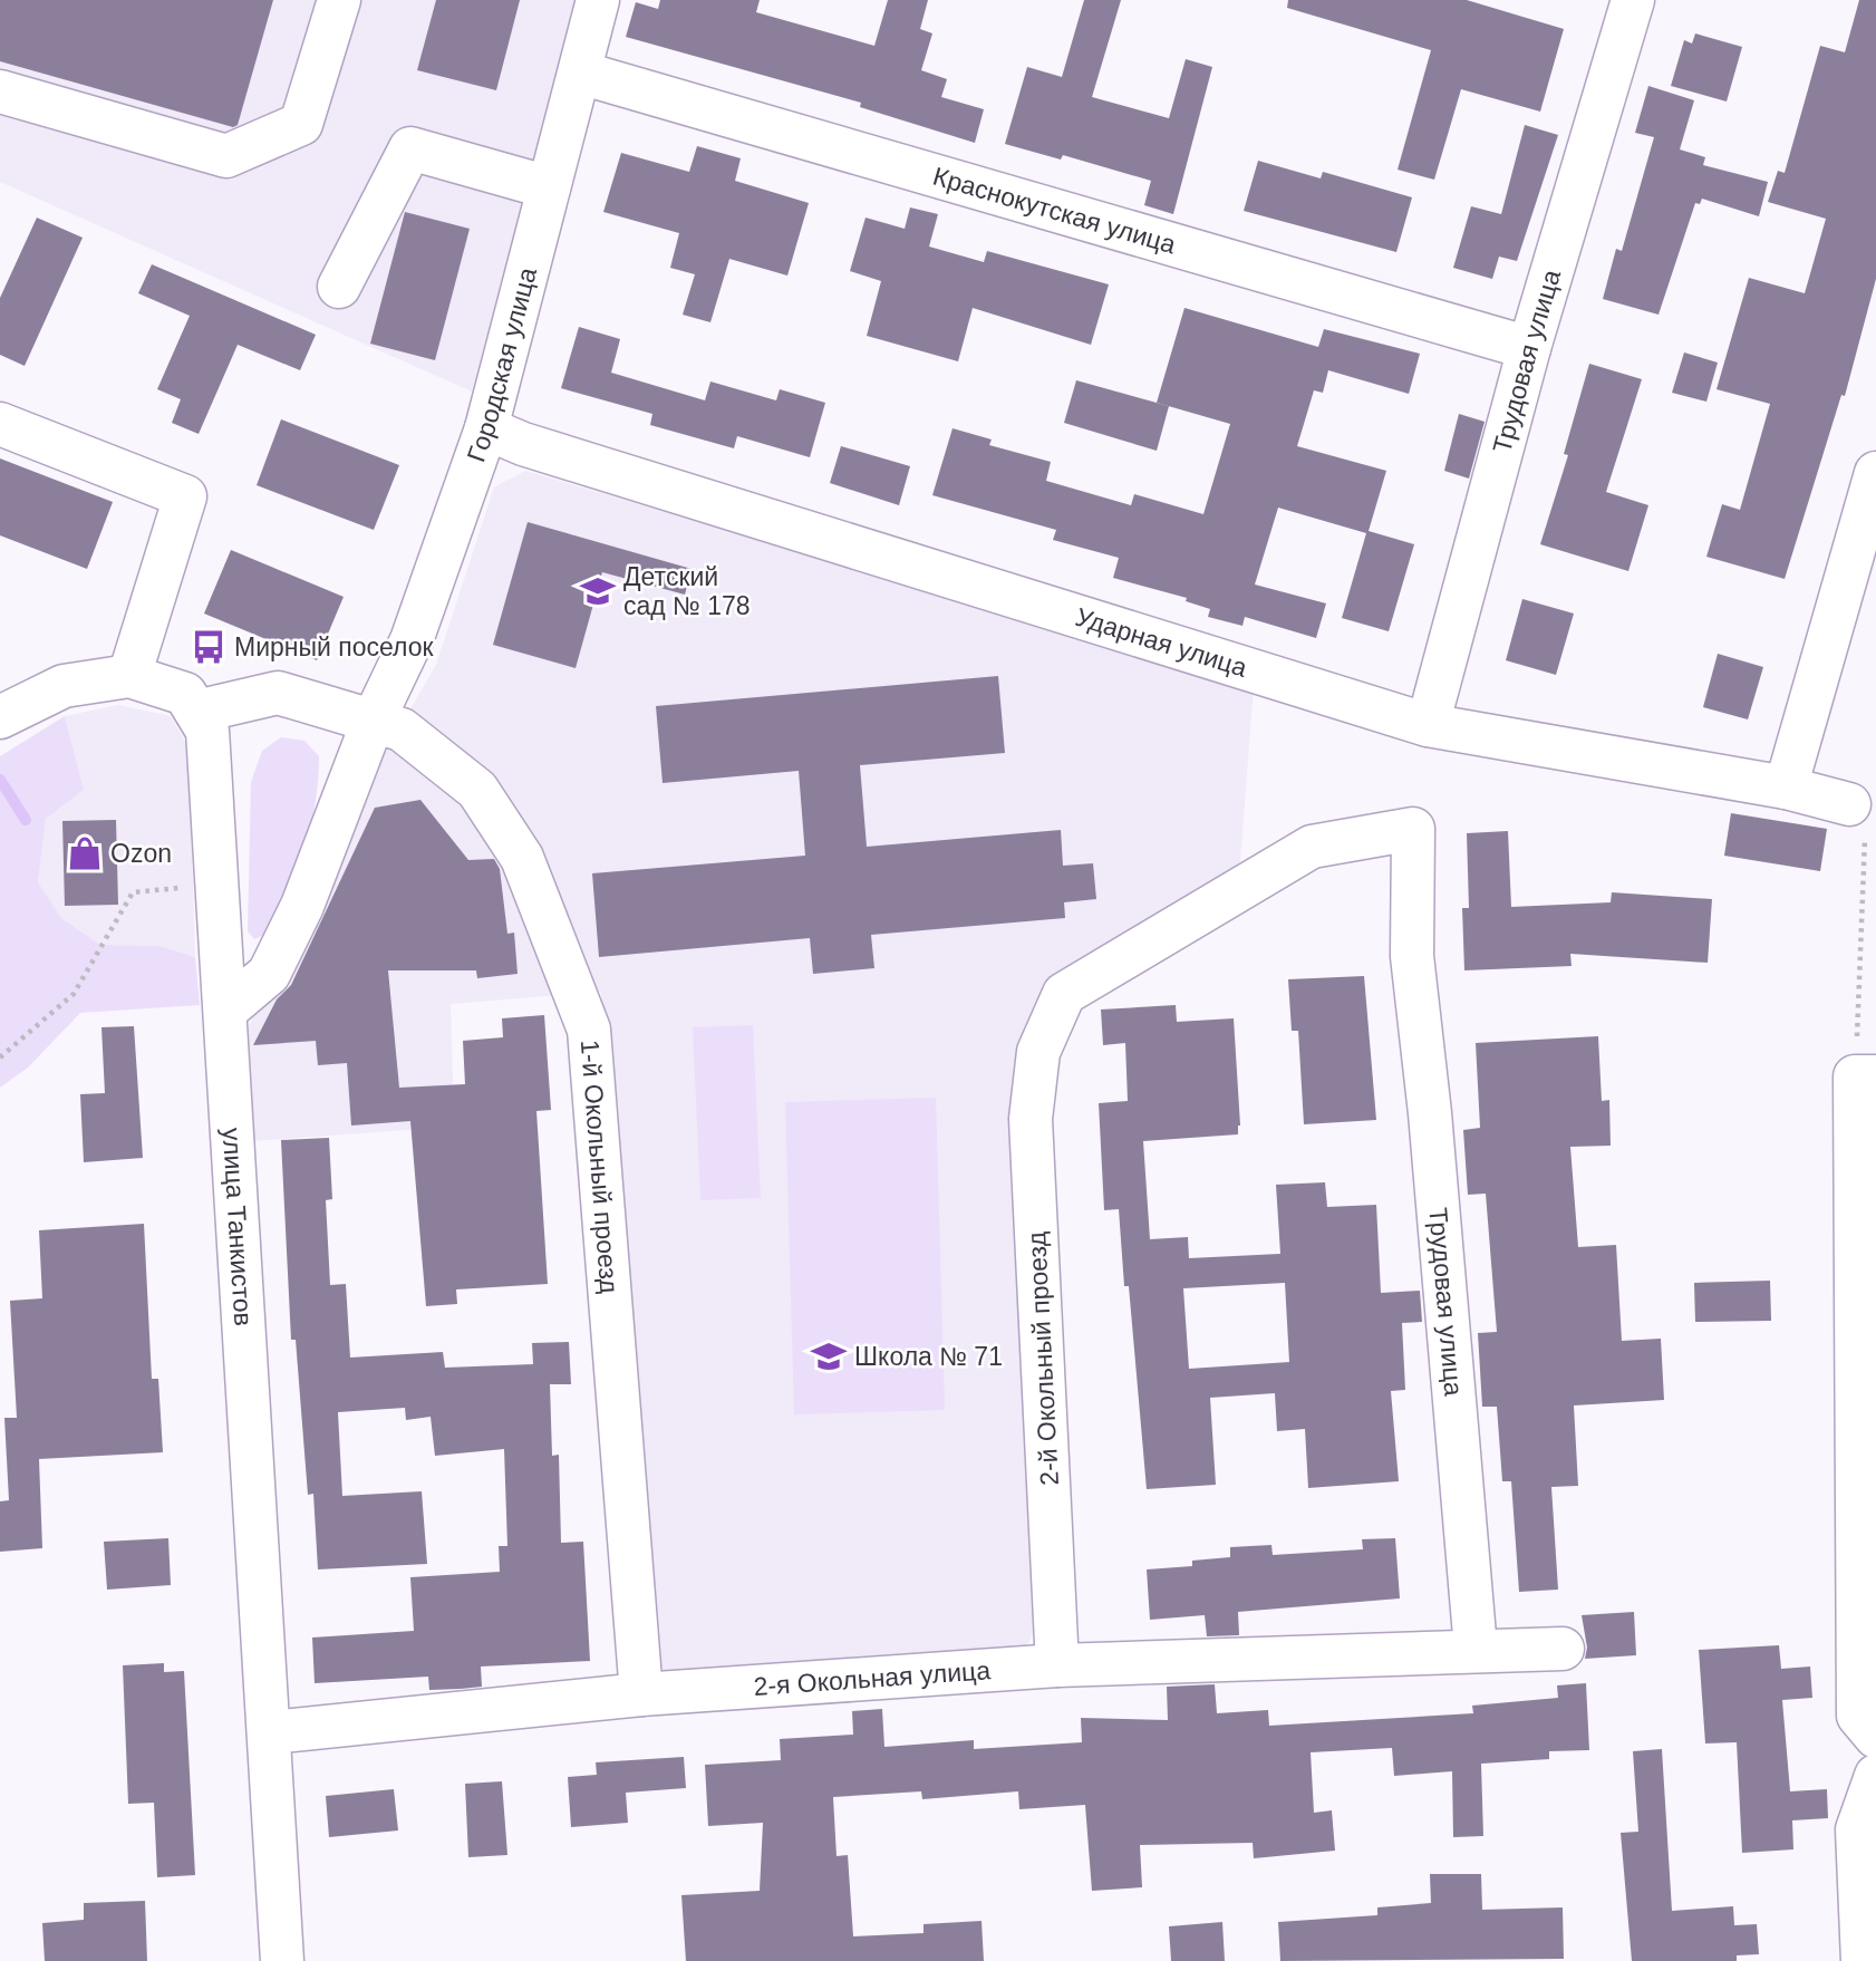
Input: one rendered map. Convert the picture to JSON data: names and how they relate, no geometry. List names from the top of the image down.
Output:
{
  "streets": {
    "street": [
      "Краснокутская улица",
      "Трудовая улица",
      "Городская улица",
      "Ударная улица",
      "1-й Окольный проезд",
      "улица Танкистов",
      "2-й Окольный проезд",
      "2-я Окольная улица"
    ]
  },
  "crossings": [
    ["Краснокутская улица", "Трудовая улица"],
    ["Краснокутская улица", "Городская улица"],
    ["Трудовая улица", "Ударная улица"],
    ["Трудовая улица", "2-й Окольный проезд"],
    ["Трудовая улица", "2-я Окольная улица"],
    ["Городская улица", "Ударная улица"],
    ["Городская улица", "1-й Окольный проезд"],
    ["Городская улица", "улица Танкистов"],
    ["1-й Окольный проезд", "улица Танкистов"],
    ["1-й Окольный проезд", "2-я Окольная улица"],
    ["улица Танкистов", "2-я Окольная улица"],
    ["2-й Окольный проезд", "2-я Окольная улица"]
  ],
  "places": {
    "school or university": ["Детский сад № 178", "Школа № 71"],
    "bus stop": ["Мирный поселок"],
    "shop": ["Ozon"]
  }
}
